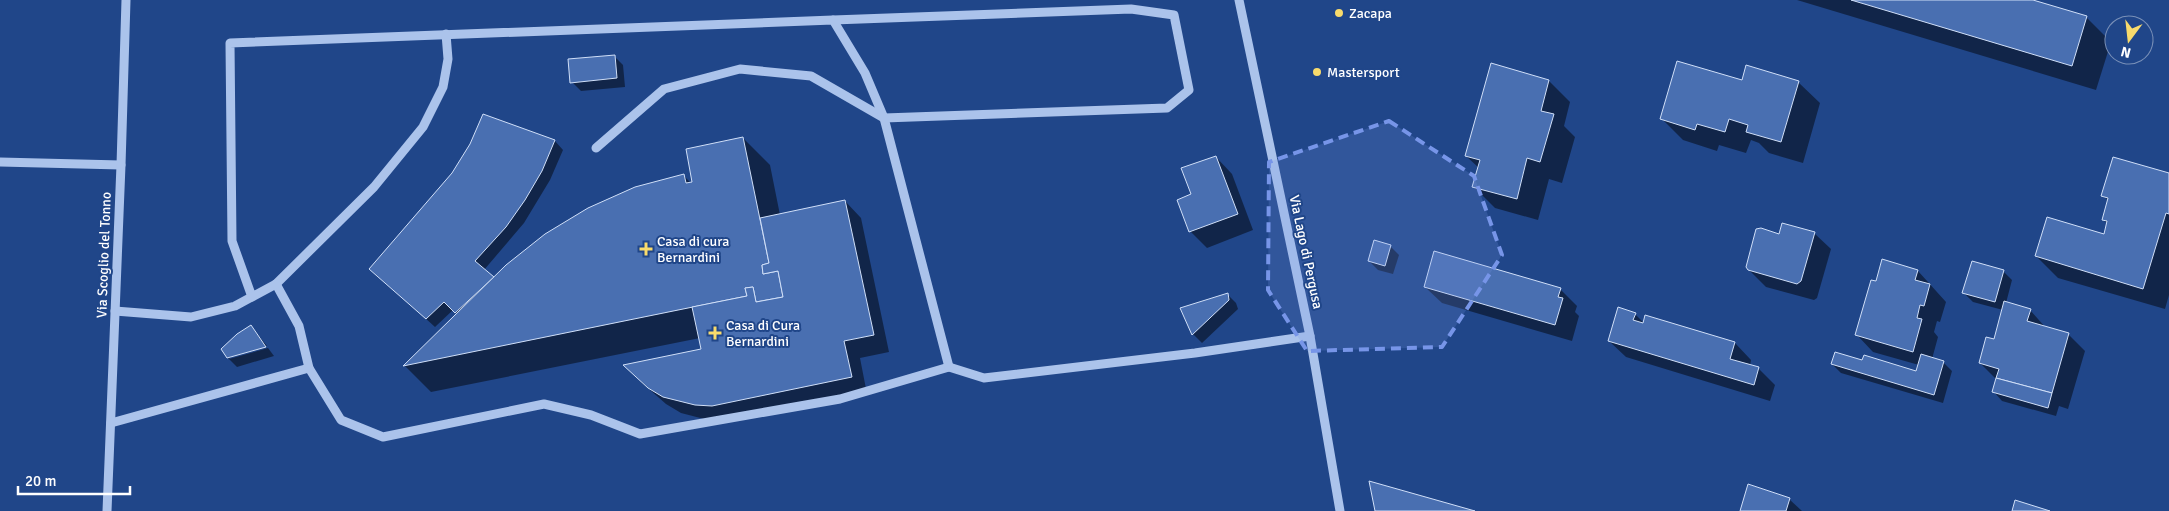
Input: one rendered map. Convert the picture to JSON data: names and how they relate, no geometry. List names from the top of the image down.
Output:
{
  "streets": {
    "street": ["Via Lago di Pergusa", "Via Scoglio del Tonno"]
  },
  "places": {
    "other": ["Zacapa", "Mastersport"],
    "health": ["Casa di cura Bernardini", "Casa di Cura Bernardini"]
  },
  "scale_bar": "20 m",
  "north": "bottom"
}
